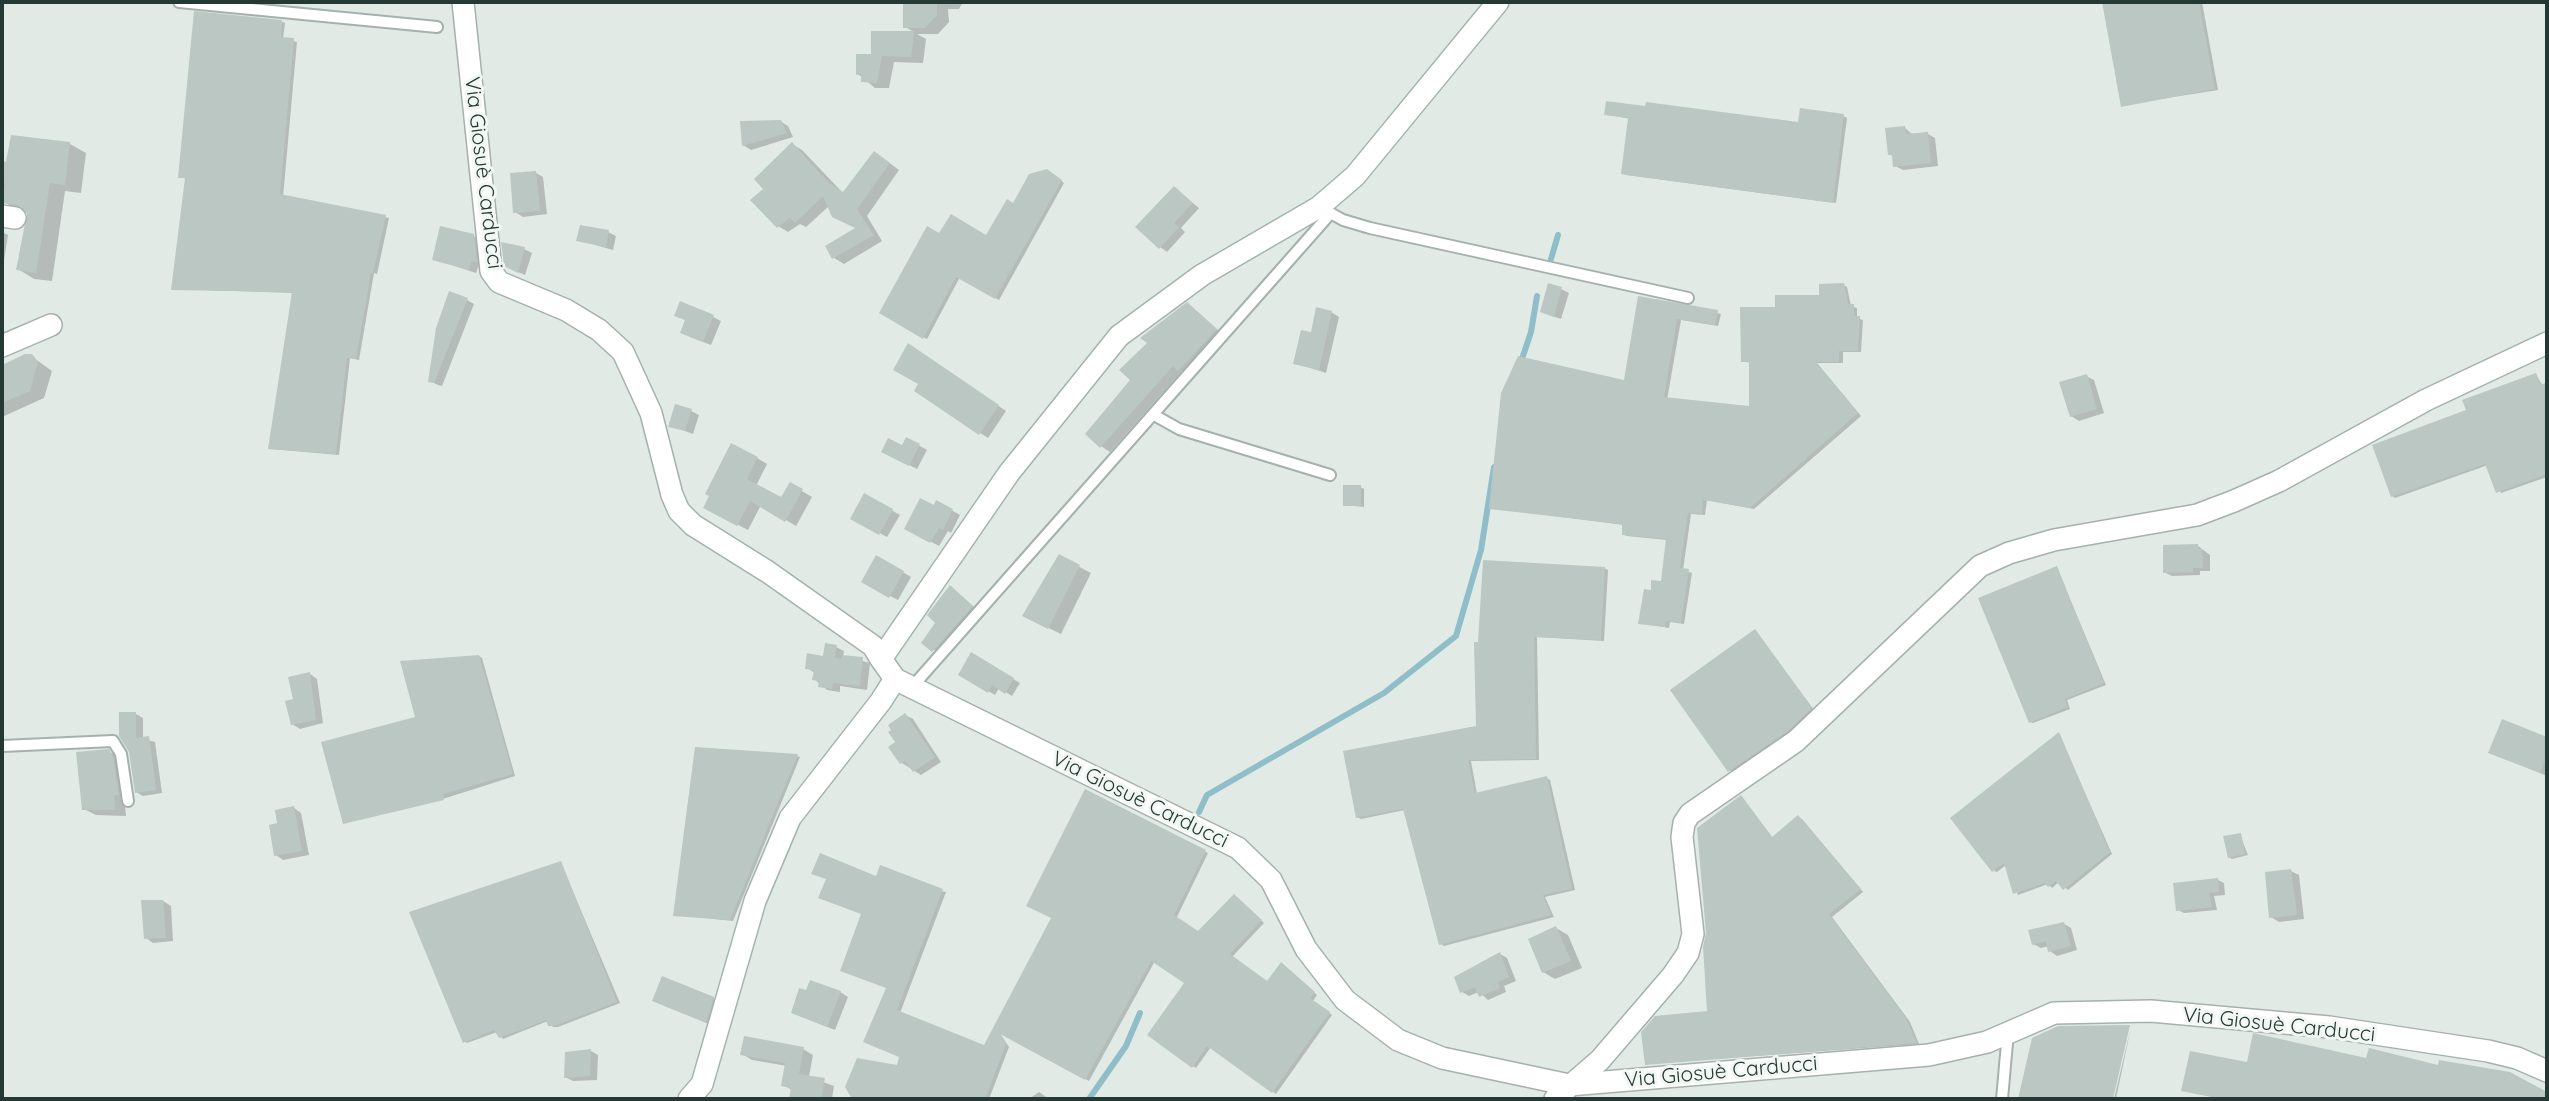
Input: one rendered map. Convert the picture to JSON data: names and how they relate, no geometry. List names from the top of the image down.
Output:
{
  "streets": {
    "street": ["Via Giosuè Carducci"]
  }
}
